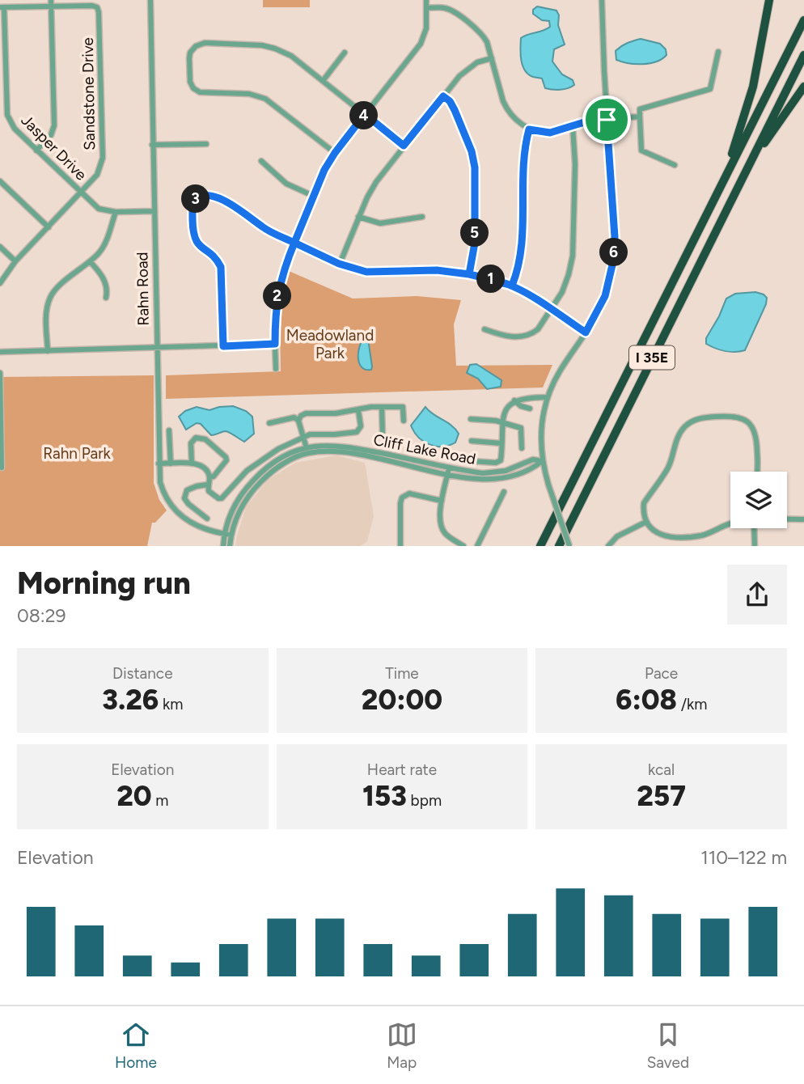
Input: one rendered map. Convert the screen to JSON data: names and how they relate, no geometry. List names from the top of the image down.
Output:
{
  "streets": {
    "highway": ["I 35E"],
    "street": [
      "Sandstone Drive",
      "Jasper Drive",
      "Rahn Road",
      "Cliff Lake Road"
    ]
  },
  "crossings": [
    ["Sandstone Drive", "Jasper Drive"],
    ["Jasper Drive", "Rahn Road"],
    ["Rahn Road", "Cliff Lake Road"]
  ],
  "parks": ["Meadowland Park", "Rahn Park"],
  "page": {
    "pins": [
      "4",
      "3",
      "5",
      "6",
      "1",
      "2"
    ],
    "heading": ["Morning run", "08:29"],
    "stats": [
      ["Distance", "3.26 km"],
      ["Time", "20:00"],
      ["Pace", "6:08 /km"],
      ["Elevation", "20 m"],
      ["Heart rate", "153 bpm"],
      ["kcal", "257"]
    ],
    "chart": ["Elevation", "110–122 m"],
    "tabs": ["Home", "Map", "Saved"]
  }
}
